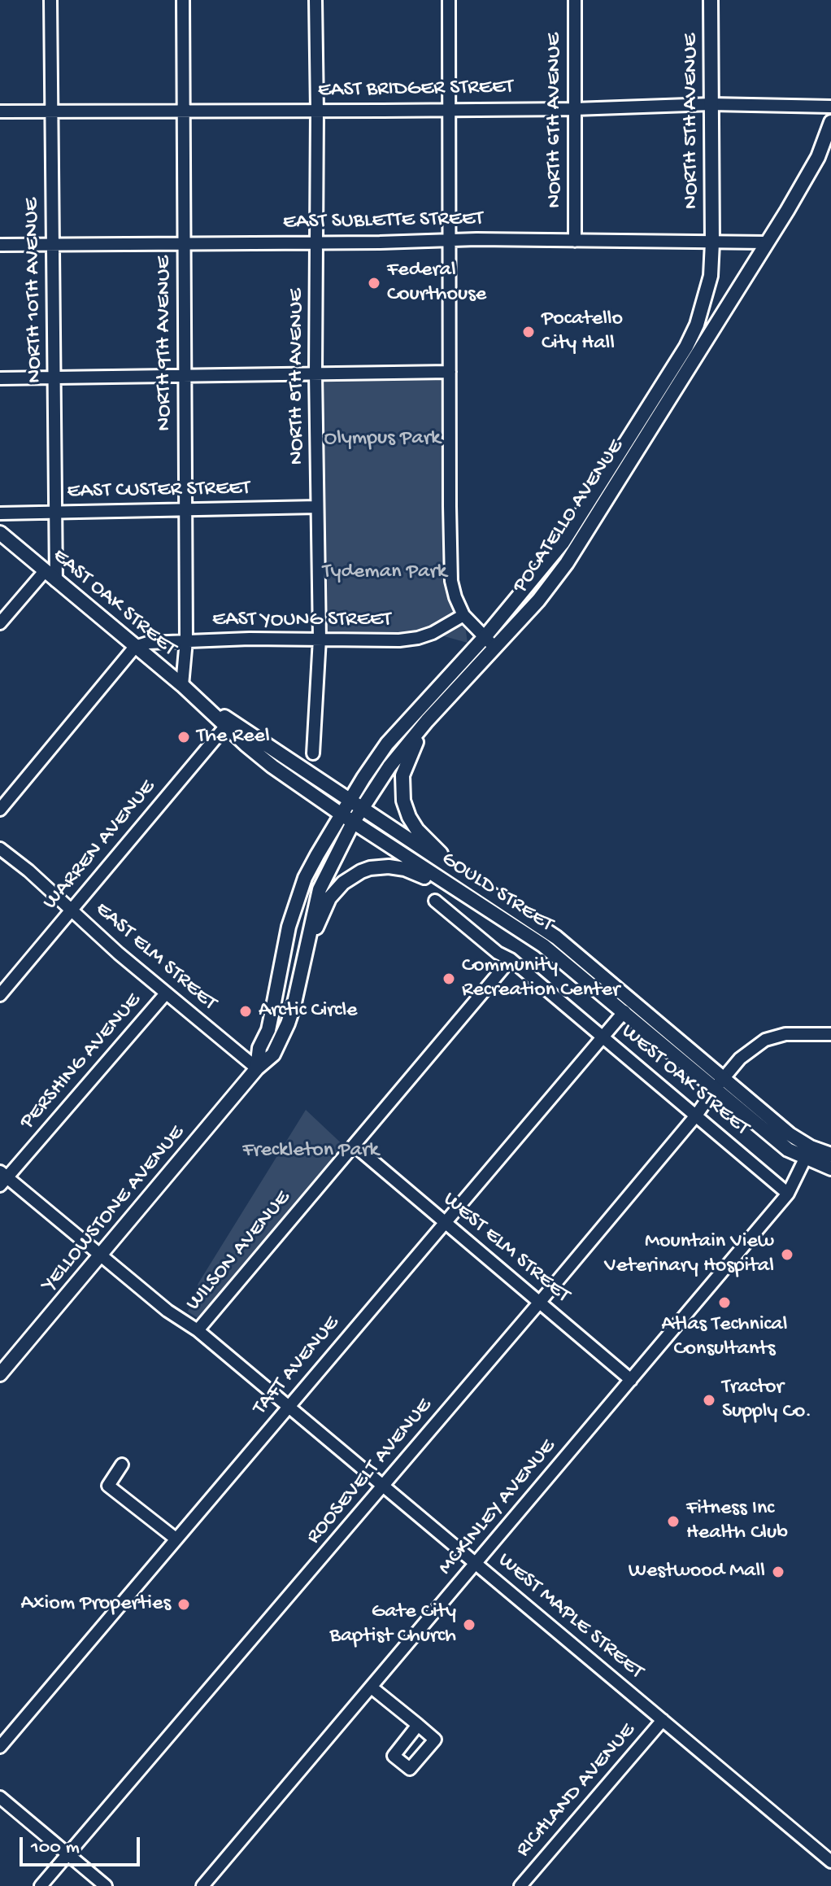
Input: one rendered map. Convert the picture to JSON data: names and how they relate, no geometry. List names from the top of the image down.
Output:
{
  "streets": {
    "main road": [
      "NORTH 5TH AVENUE",
      "POCATELLO AVENUE",
      "EAST OAK STREET",
      "GOULD STREET",
      "YELLOWSTONE AVENUE"
    ],
    "street": [
      "EAST BRIDGER STREET",
      "NORTH 6TH AVENUE",
      "EAST SUBLETTE STREET",
      "NORTH 10TH AVENUE",
      "NORTH 9TH AVENUE",
      "NORTH 8TH AVENUE",
      "EAST CUSTER STREET",
      "EAST YOUNG STREET",
      "WARREN AVENUE",
      "EAST ELM STREET",
      "PERSHING AVENUE",
      "WEST OAK STREET",
      "WEST ELM STREET",
      "WILSON AVENUE",
      "TAFT AVENUE",
      "ROOSEVELT AVENUE",
      "MCKINLEY AVENUE",
      "WEST MAPLE STREET",
      "RICHLAND AVENUE"
    ]
  },
  "crossings": [
    ["EAST BRIDGER STREET", "NORTH 6TH AVENUE"],
    ["EAST BRIDGER STREET", "NORTH 5TH AVENUE"],
    ["EAST BRIDGER STREET", "NORTH 10TH AVENUE"],
    ["EAST BRIDGER STREET", "NORTH 9TH AVENUE"],
    ["EAST BRIDGER STREET", "NORTH 8TH AVENUE"],
    ["NORTH 6TH AVENUE", "EAST SUBLETTE STREET"],
    ["NORTH 5TH AVENUE", "EAST SUBLETTE STREET"],
    ["NORTH 5TH AVENUE", "POCATELLO AVENUE"],
    ["EAST SUBLETTE STREET", "NORTH 10TH AVENUE"],
    ["EAST SUBLETTE STREET", "NORTH 9TH AVENUE"],
    ["EAST SUBLETTE STREET", "NORTH 8TH AVENUE"],
    ["EAST SUBLETTE STREET", "POCATELLO AVENUE"],
    ["NORTH 10TH AVENUE", "EAST CUSTER STREET"],
    ["NORTH 10TH AVENUE", "EAST OAK STREET"],
    ["NORTH 9TH AVENUE", "EAST CUSTER STREET"],
    ["NORTH 9TH AVENUE", "EAST OAK STREET"],
    ["NORTH 9TH AVENUE", "EAST YOUNG STREET"],
    ["NORTH 8TH AVENUE", "EAST CUSTER STREET"],
    ["NORTH 8TH AVENUE", "EAST YOUNG STREET"],
    ["POCATELLO AVENUE", "EAST OAK STREET"],
    ["POCATELLO AVENUE", "GOULD STREET"],
    ["POCATELLO AVENUE", "YELLOWSTONE AVENUE"],
    ["EAST OAK STREET", "EAST YOUNG STREET"],
    ["EAST OAK STREET", "WARREN AVENUE"],
    ["EAST OAK STREET", "GOULD STREET"],
    ["EAST OAK STREET", "YELLOWSTONE AVENUE"],
    ["WARREN AVENUE", "EAST ELM STREET"],
    ["GOULD STREET", "YELLOWSTONE AVENUE"],
    ["GOULD STREET", "TAFT AVENUE"],
    ["GOULD STREET", "ROOSEVELT AVENUE"],
    ["GOULD STREET", "MCKINLEY AVENUE"],
    ["EAST ELM STREET", "PERSHING AVENUE"],
    ["EAST ELM STREET", "YELLOWSTONE AVENUE"],
    ["PERSHING AVENUE", "WEST MAPLE STREET"],
    ["WEST OAK STREET", "WILSON AVENUE"],
    ["WEST OAK STREET", "TAFT AVENUE"],
    ["WEST OAK STREET", "ROOSEVELT AVENUE"],
    ["WEST OAK STREET", "MCKINLEY AVENUE"],
    ["YELLOWSTONE AVENUE", "WEST MAPLE STREET"],
    ["WEST ELM STREET", "WILSON AVENUE"],
    ["WEST ELM STREET", "TAFT AVENUE"],
    ["WEST ELM STREET", "ROOSEVELT AVENUE"],
    ["WEST ELM STREET", "MCKINLEY AVENUE"],
    ["WILSON AVENUE", "WEST MAPLE STREET"],
    ["TAFT AVENUE", "WEST MAPLE STREET"],
    ["ROOSEVELT AVENUE", "WEST MAPLE STREET"],
    ["MCKINLEY AVENUE", "WEST MAPLE STREET"],
    ["WEST MAPLE STREET", "RICHLAND AVENUE"]
  ],
  "parks": ["Olympus Park", "Tydeman Park", "Freckleton Park"],
  "places": [
    "Federal Courthouse",
    "Pocatello City Hall",
    "The Reel",
    "Community Recreation Center",
    "Arctic Circle",
    "Mountain View Veterinary Hospital",
    "Atlas Technical Consultants",
    "Tractor Supply Co.",
    "Fitness Inc Health Club",
    "Westwood Mall",
    "Axiom Properties",
    "Gate City Baptist Church"
  ],
  "scale_bar": "100 m"
}
